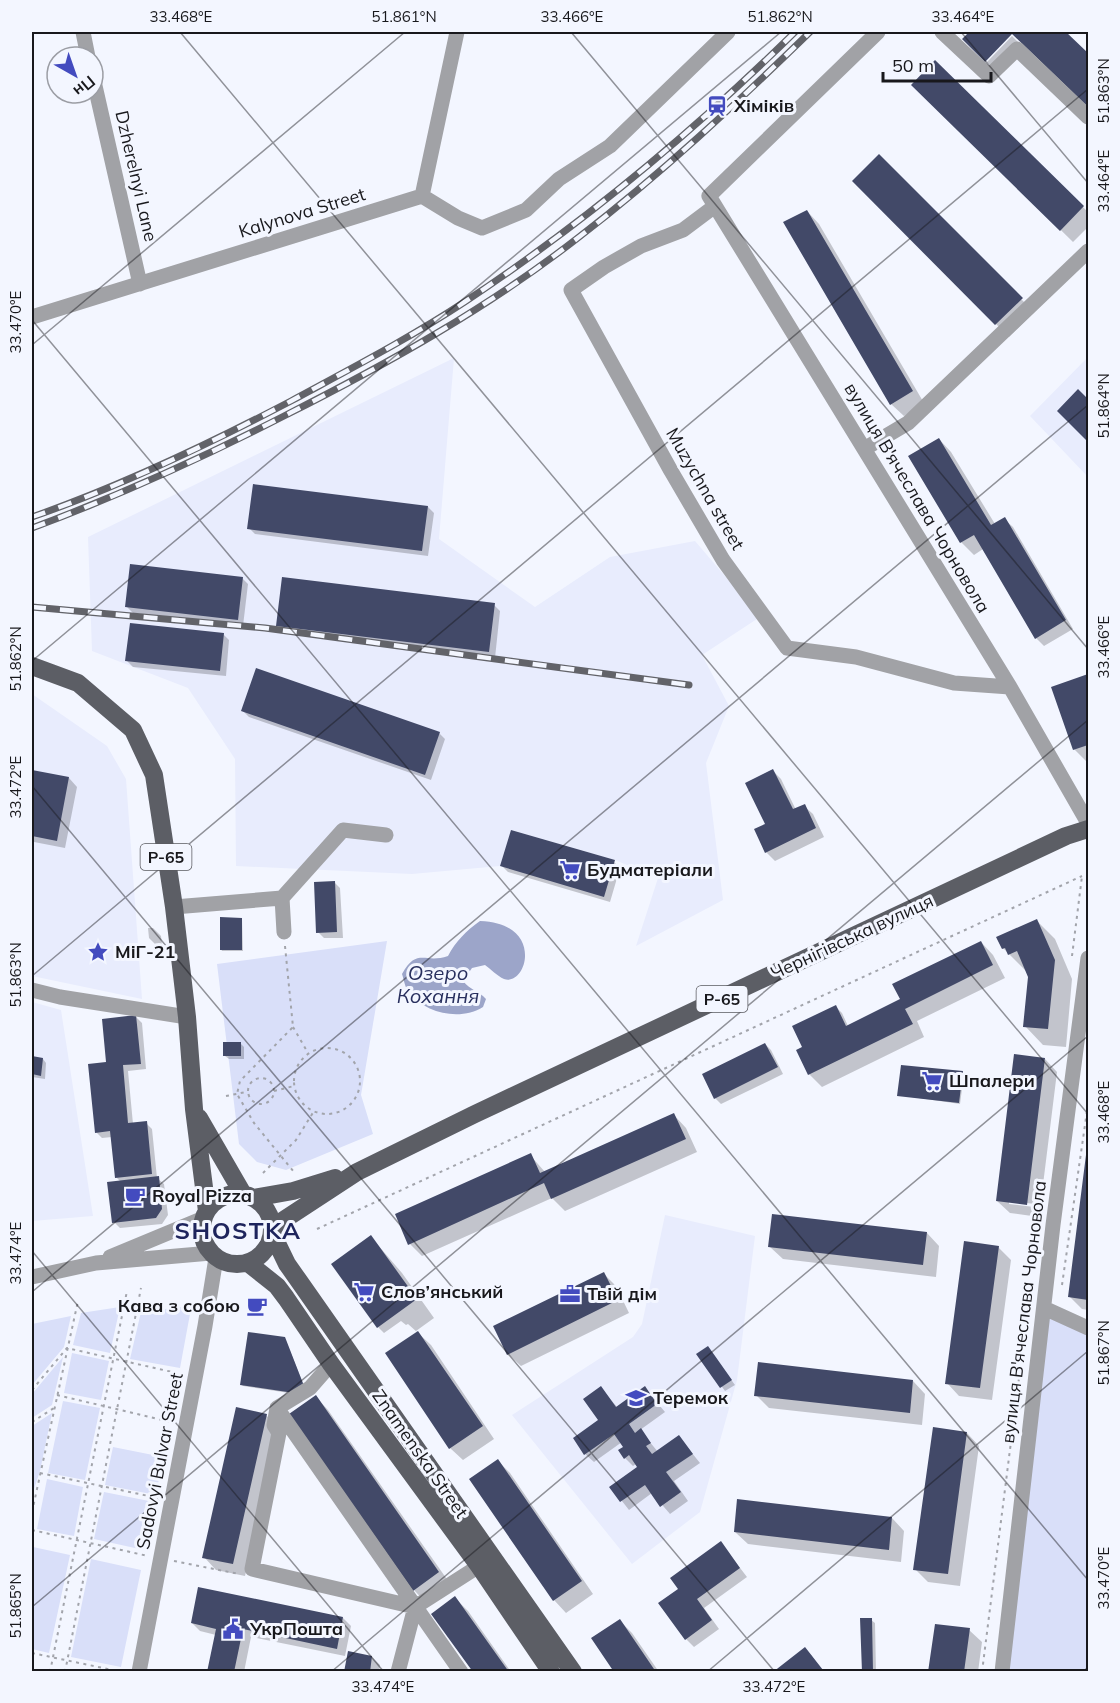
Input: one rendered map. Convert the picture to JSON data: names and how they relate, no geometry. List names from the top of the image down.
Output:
{
  "streets": {
    "main road": ["Р-65", "Чернігівська вулиця", "Znamenska Street"],
    "street": [
      "Dzherelnyi Lane",
      "Kalynova Street",
      "Muzychna street",
      "вулиця В'ячеслава Чорновола",
      "Sadovyi Bulvar Street"
    ]
  },
  "crossings": [
    ["Dzherelnyi Lane", "Kalynova Street"],
    ["Muzychna street", "вулиця В'ячеслава Чорновола"],
    ["Р-65", "Чернігівська вулиця"],
    ["Р-65", "Znamenska Street"],
    ["Р-65", "Sadovyi Bulvar Street"],
    ["Чернігівська вулиця", "Znamenska Street"],
    ["Чернігівська вулиця", "Sadovyi Bulvar Street"],
    ["Znamenska Street", "Sadovyi Bulvar Street"]
  ],
  "districts": ["SHOSTKA"],
  "water": ["Озеро Кохання"],
  "places": {
    "station": ["Хіміків"],
    "supermarket": ["Будматеріали", "Шпалери", "Слов’янський"],
    "place": ["МіГ-21"],
    "cafe": ["Royal Pizza", "Кава з собою"],
    "office": ["Твій дім"],
    "school or university": ["Теремок"],
    "public building": ["УкрПошта"]
  },
  "scale_bar": "50 m",
  "north": "bottom right",
  "coordinates": [
    "33.468°E",
    "51.861°N",
    "33.466°E",
    "51.862°N",
    "33.464°E",
    "51.863°N",
    "33.470°E",
    "51.864°N",
    "33.472°E",
    "33.474°E",
    "51.867°N",
    "51.865°N"
  ]
}
